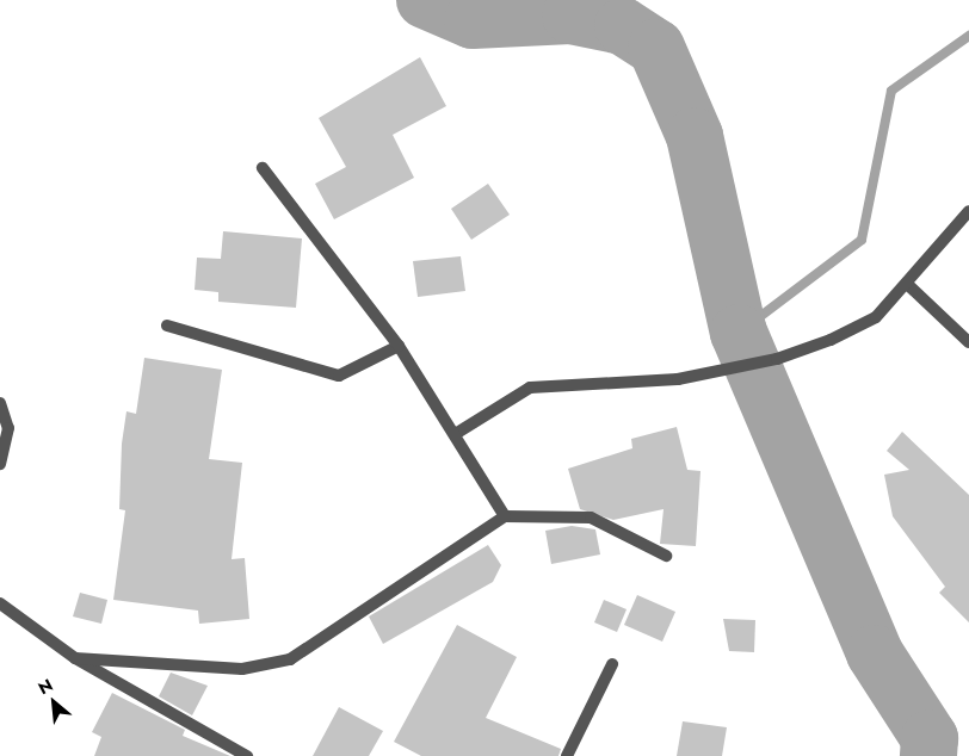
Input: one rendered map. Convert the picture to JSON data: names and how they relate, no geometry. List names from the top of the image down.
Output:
{
  "north": "top left"
}
